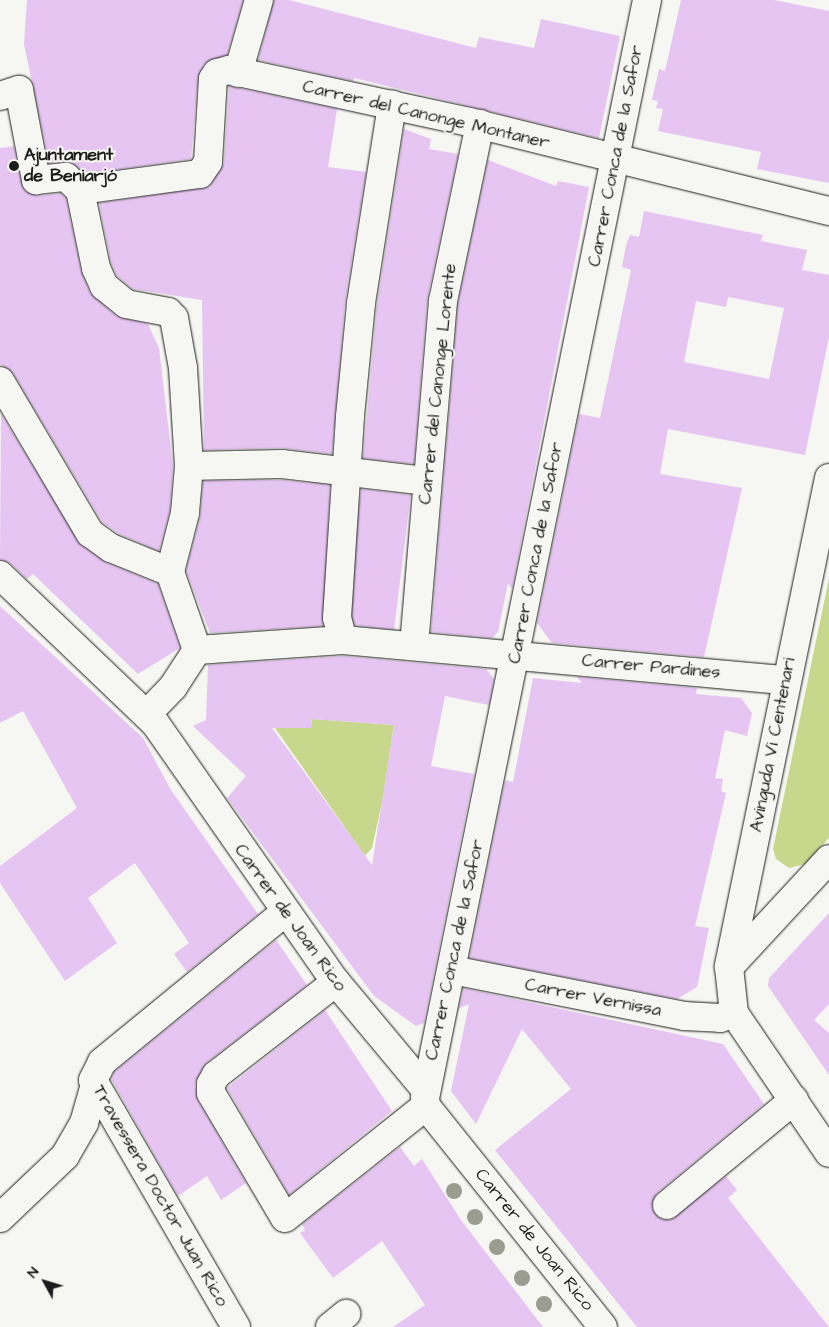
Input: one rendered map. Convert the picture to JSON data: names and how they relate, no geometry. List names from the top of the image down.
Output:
{
  "streets": {
    "street": [
      "Carrer del Canonge Montaner",
      "Carrer Conca de la Safor",
      "Carrer del Canonge Lorente",
      "Carrer Pardines",
      "Avinguda Vi Centenari",
      "Carrer de Joan Rico",
      "Carrer Vernissa",
      "Travessera Doctor Juan Rico"
    ]
  },
  "crossings": [
    ["Carrer del Canonge Montaner", "Carrer Conca de la Safor"],
    ["Carrer del Canonge Montaner", "Carrer del Canonge Lorente"],
    ["Carrer Conca de la Safor", "Carrer Pardines"],
    ["Carrer Conca de la Safor", "Carrer de Joan Rico"],
    ["Carrer Conca de la Safor", "Carrer Vernissa"],
    ["Carrer del Canonge Lorente", "Carrer Pardines"],
    ["Carrer Pardines", "Avinguda Vi Centenari"],
    ["Avinguda Vi Centenari", "Carrer Vernissa"],
    ["Carrer de Joan Rico", "Travessera Doctor Juan Rico"]
  ],
  "places": ["Ajuntament de Beniarjó"],
  "north": "top left"
}
